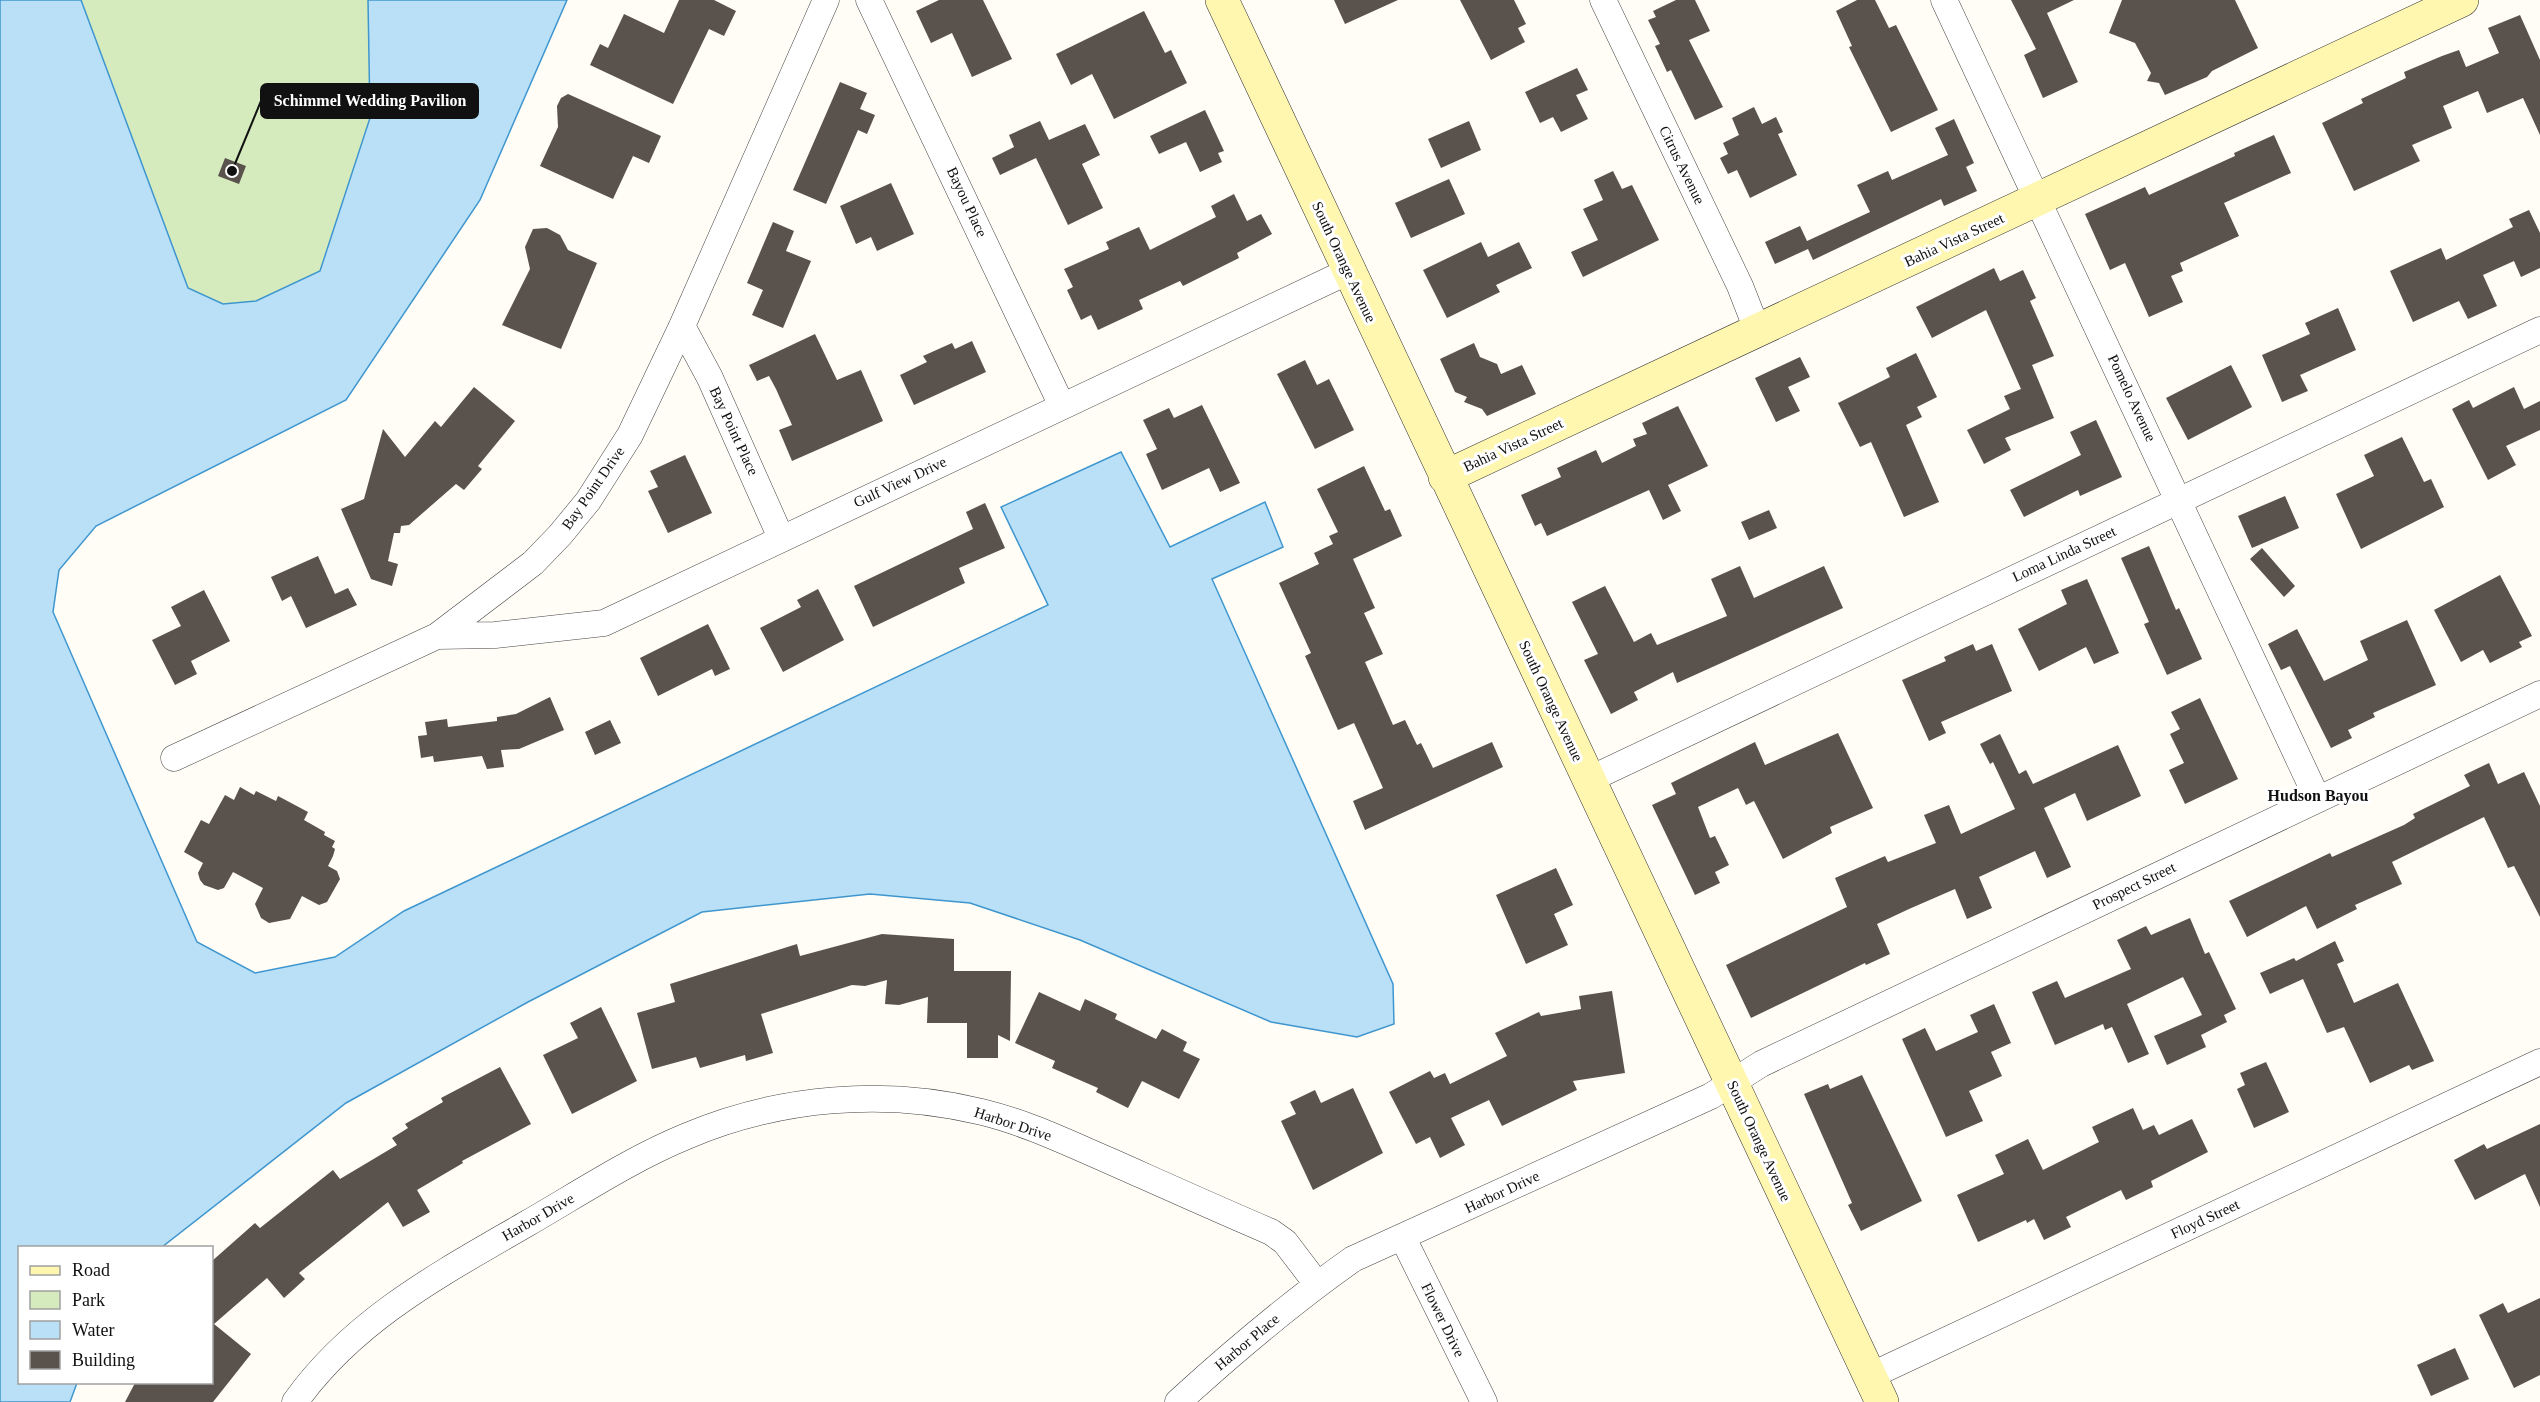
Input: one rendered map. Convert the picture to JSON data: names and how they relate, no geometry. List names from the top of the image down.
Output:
{
  "streets": {
    "street": [
      "Citrus Avenue",
      "Bayou Place",
      "Bahia Vista Street",
      "South Orange Avenue",
      "Pomelo Avenue",
      "Bay Point Place",
      "Gulf View Drive",
      "Bay Point Drive",
      "Loma Linda Street",
      "Prospect Street",
      "Harbor Drive",
      "Floyd Street",
      "Flower Drive",
      "Harbor Place"
    ]
  },
  "crossings": [
    ["Citrus Avenue", "Bahia Vista Street"],
    ["Bayou Place", "Gulf View Drive"],
    ["Bahia Vista Street", "South Orange Avenue"],
    ["Bahia Vista Street", "Pomelo Avenue"],
    ["South Orange Avenue", "Gulf View Drive"],
    ["South Orange Avenue", "Loma Linda Street"],
    ["South Orange Avenue", "Prospect Street"],
    ["South Orange Avenue", "Harbor Drive"],
    ["South Orange Avenue", "Floyd Street"],
    ["Pomelo Avenue", "Loma Linda Street"],
    ["Pomelo Avenue", "Prospect Street"],
    ["Bay Point Place", "Gulf View Drive"],
    ["Bay Point Place", "Bay Point Drive"],
    ["Gulf View Drive", "Bay Point Drive"],
    ["Prospect Street", "Harbor Drive"],
    ["Harbor Drive", "Flower Drive"],
    ["Harbor Drive", "Harbor Place"]
  ],
  "districts": ["Hudson Bayou"],
  "places": ["Schimmel Wedding Pavilion"],
  "legend": [
    "Road",
    "Park",
    "Water",
    "Building"
  ]
}
